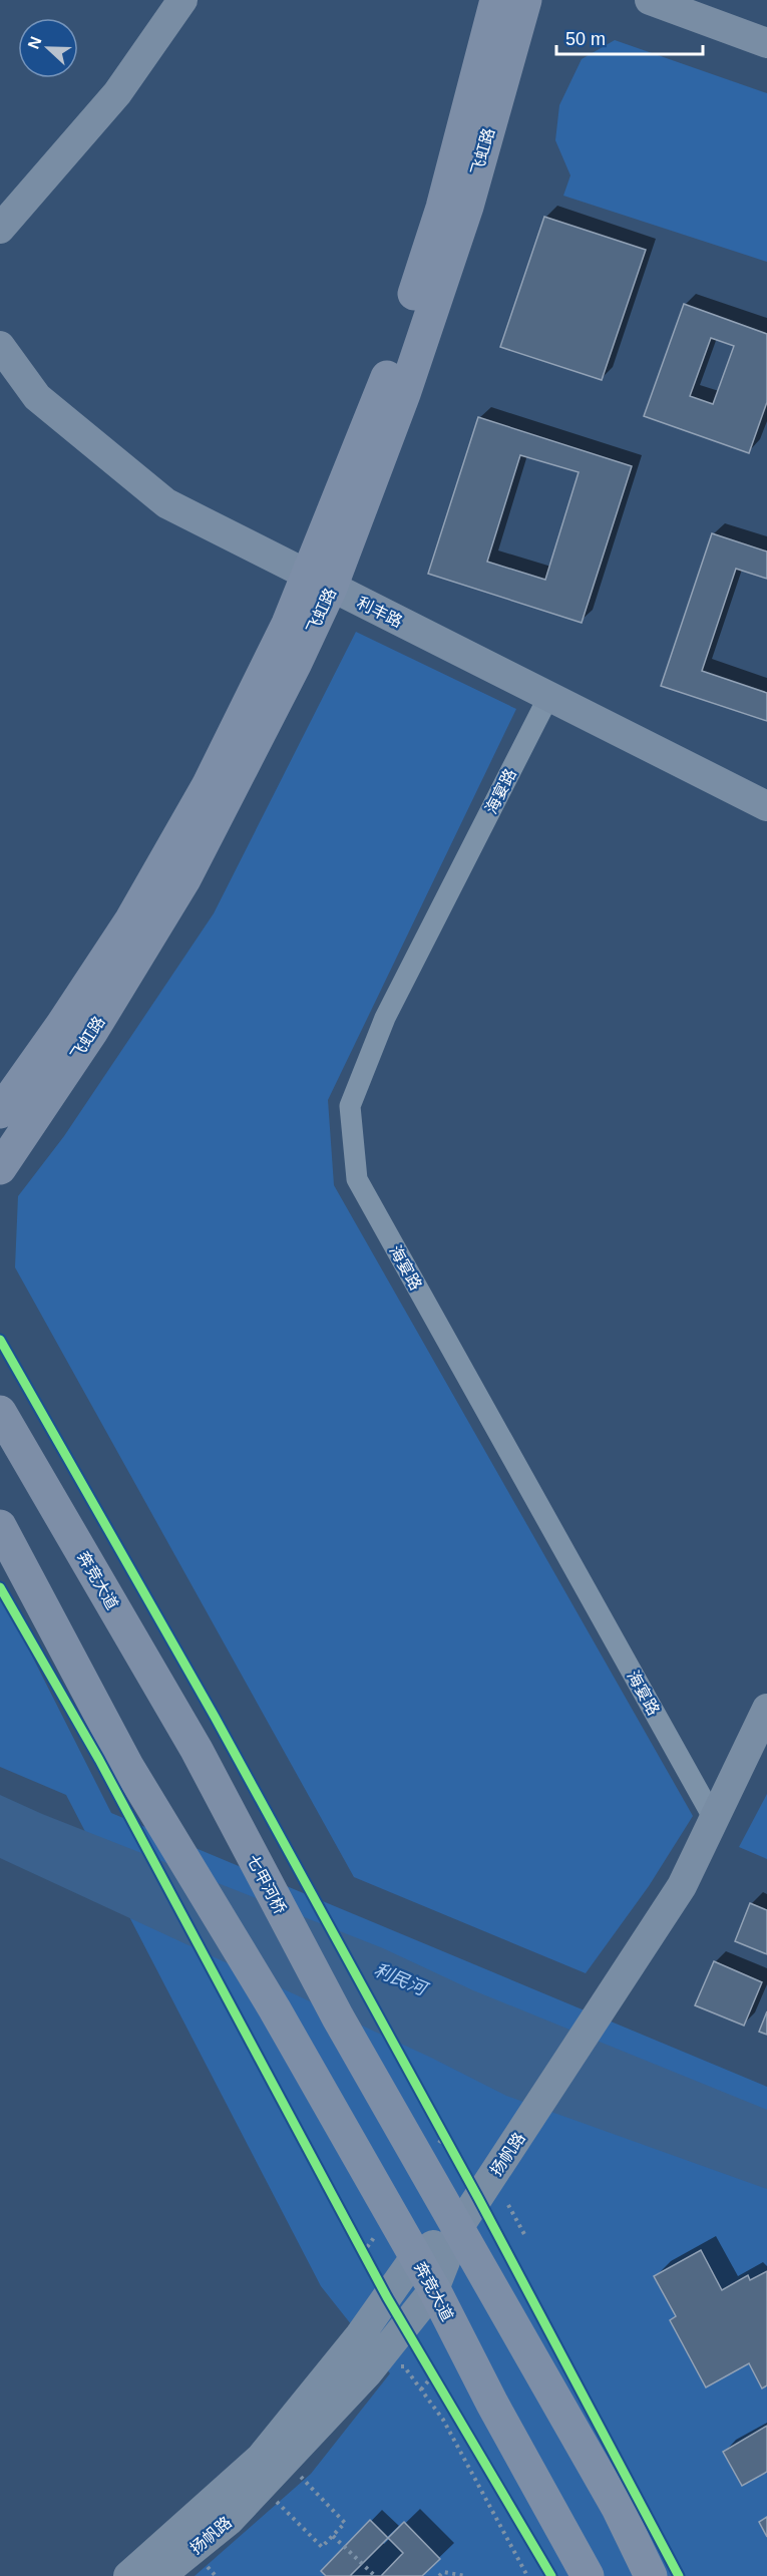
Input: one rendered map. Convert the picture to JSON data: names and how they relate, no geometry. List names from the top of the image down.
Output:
{
  "streets": {
    "main road": ["飞虹路", "奔竞大道", "七甲河桥"],
    "street": ["利丰路", "海宴路", "扬帆路"]
  },
  "crossings": [
    ["飞虹路", "利丰路"],
    ["利丰路", "海宴路"],
    ["海宴路", "扬帆路"],
    ["奔竞大道", "七甲河桥"],
    ["奔竞大道", "扬帆路"],
    ["七甲河桥", "扬帆路"]
  ],
  "water": ["利民河"],
  "scale_bar": "50 m",
  "north": "left"
}
